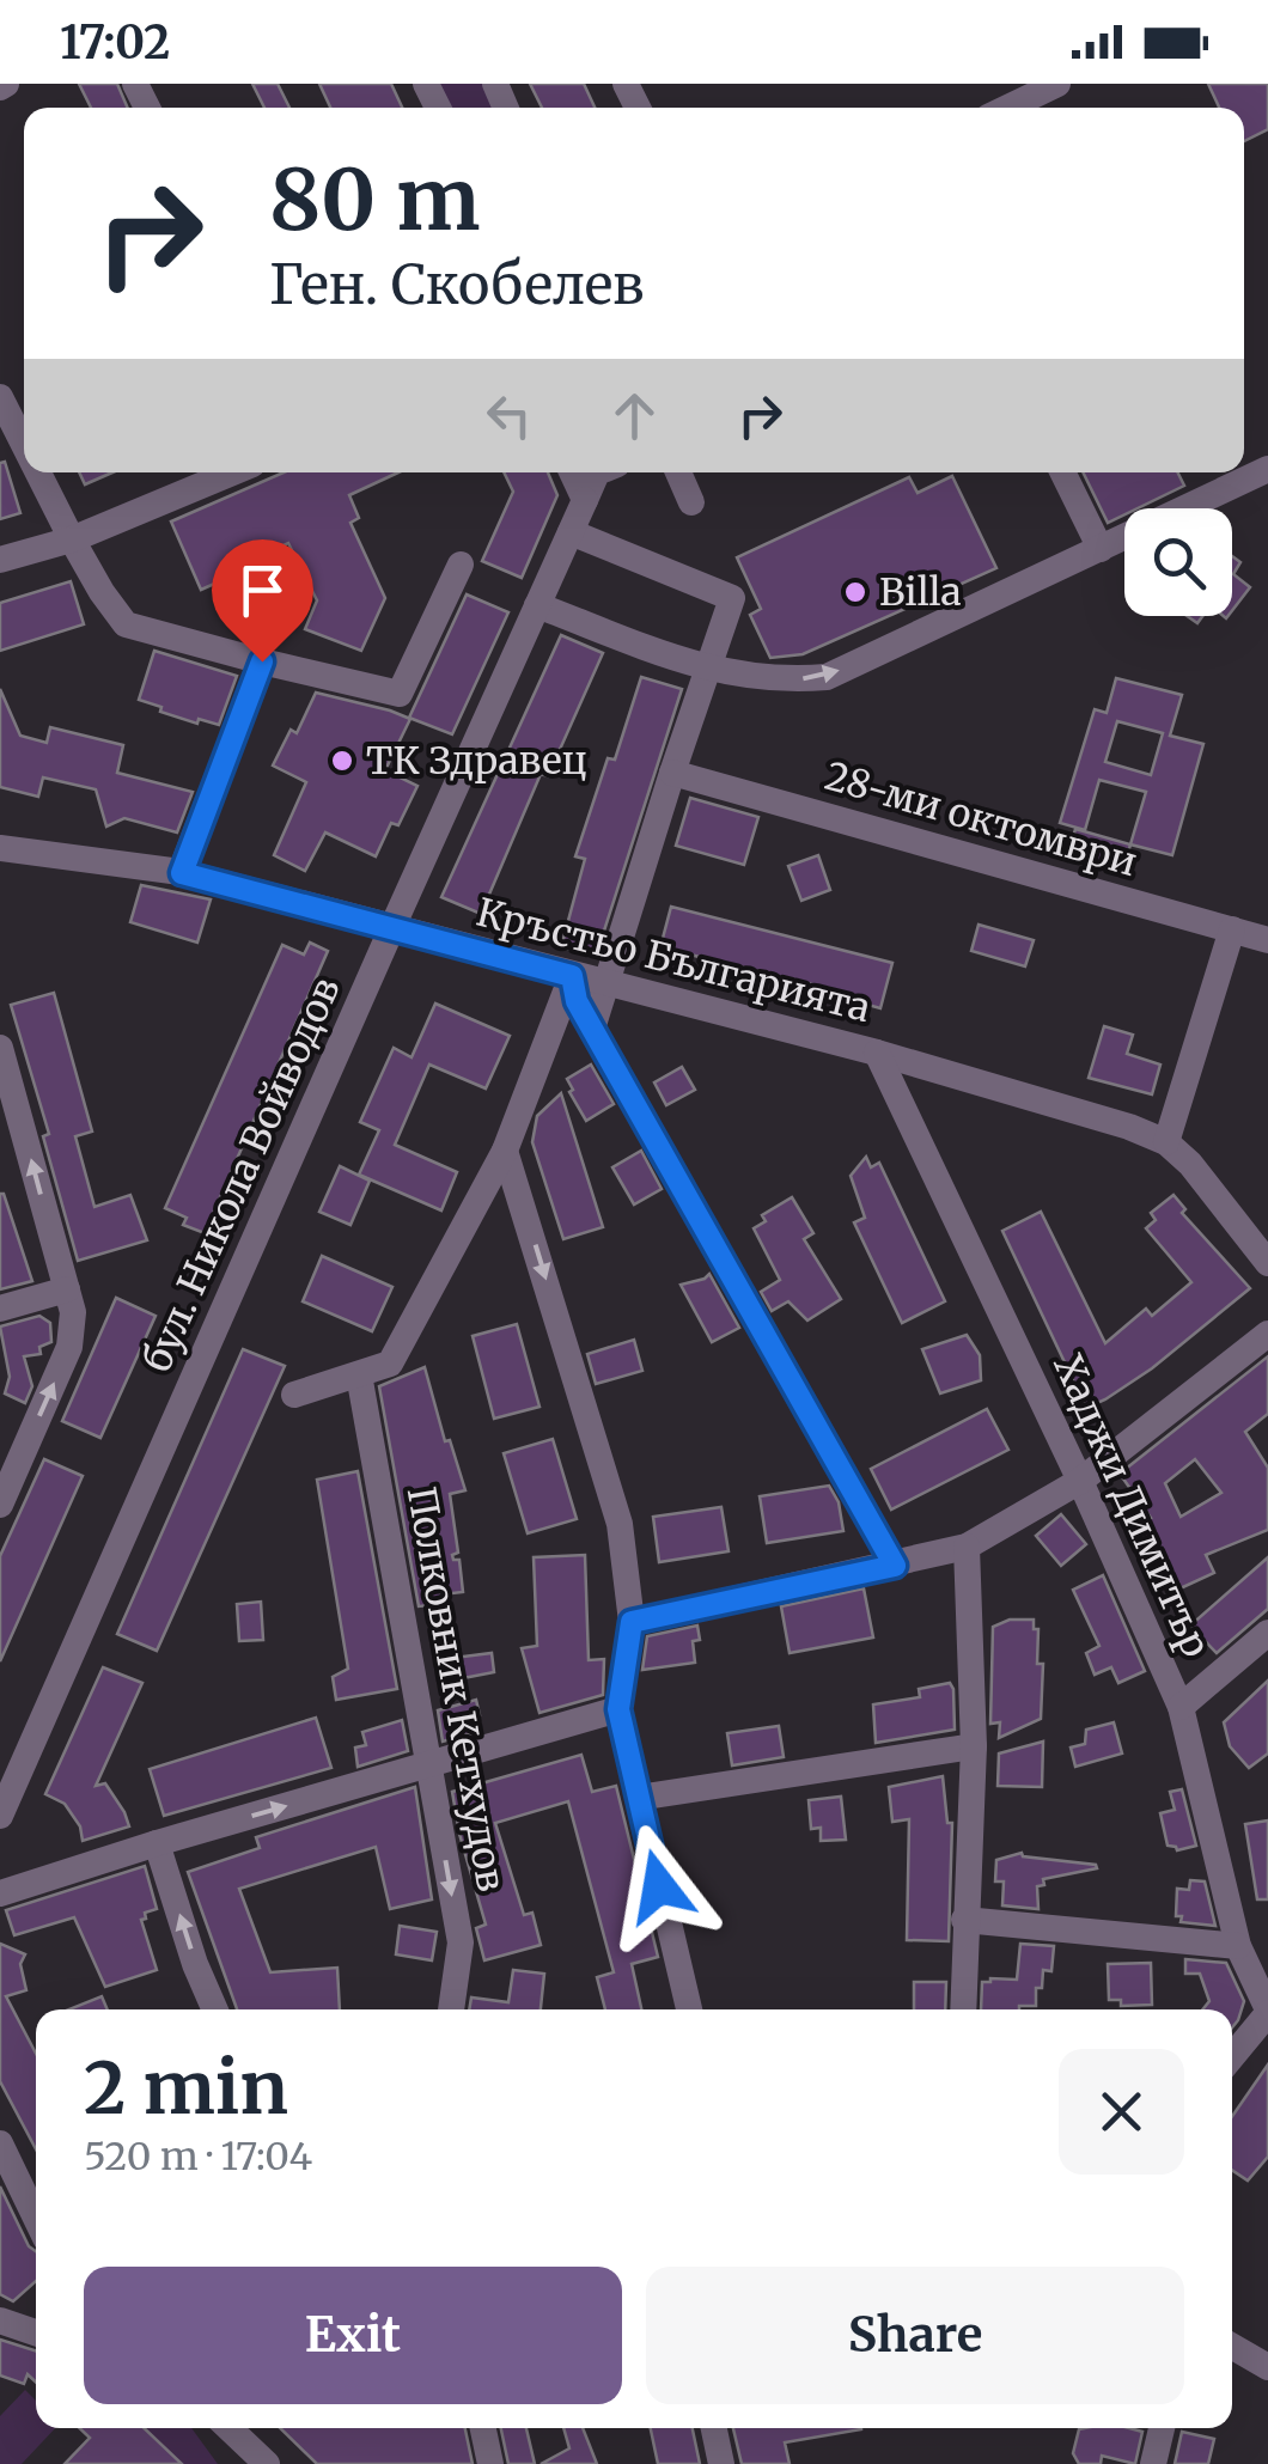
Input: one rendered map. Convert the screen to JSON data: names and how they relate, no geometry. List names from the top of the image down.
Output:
{
  "streets": {
    "street": [
      "28-ми октомври",
      "Кръстьо Българията",
      "бул. Никола Войводов",
      "Хаджи Димитър",
      "Полковник Кетхудов"
    ]
  },
  "crossings": [
    ["Кръстьо Българията", "бул. Никола Войводов"],
    ["Кръстьо Българията", "Хаджи Димитър"]
  ],
  "places": ["Billa", "ТК Здравец"],
  "page": {
    "status": "17:02",
    "turn": ["80 m", "Ген. Скобелев"],
    "heading": ["2 min", "520 m · 17:04"],
    "buttons": ["Exit", "Share"]
  }
}
